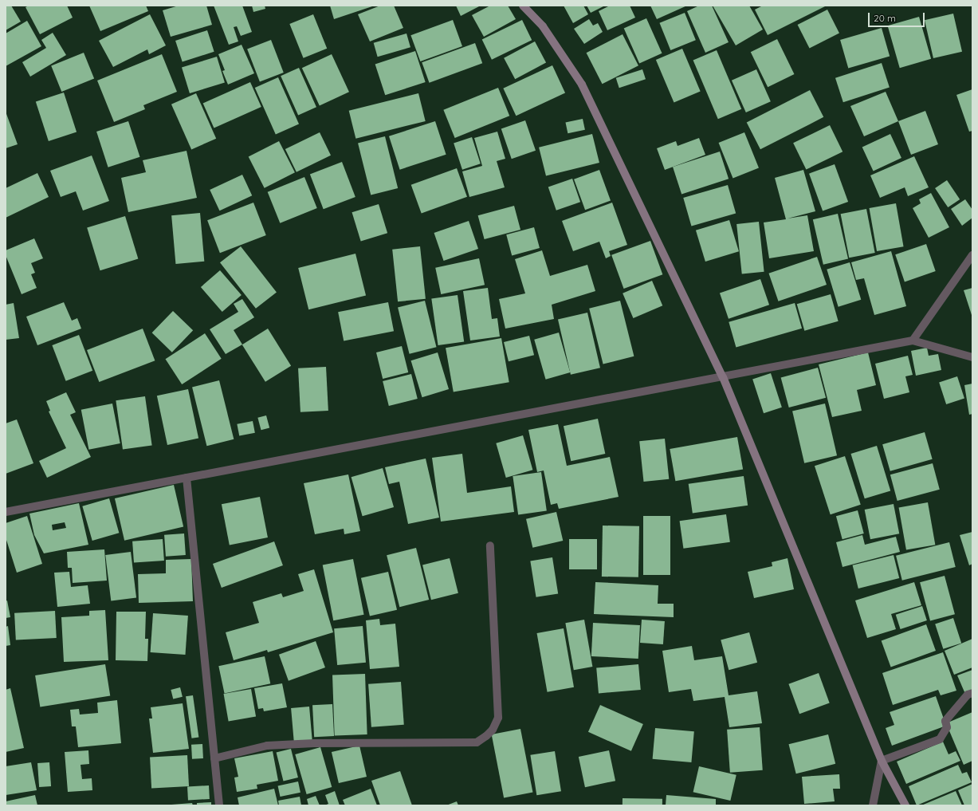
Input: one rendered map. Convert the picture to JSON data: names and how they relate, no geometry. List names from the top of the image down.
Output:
{
  "scale_bar": "20 m"
}
